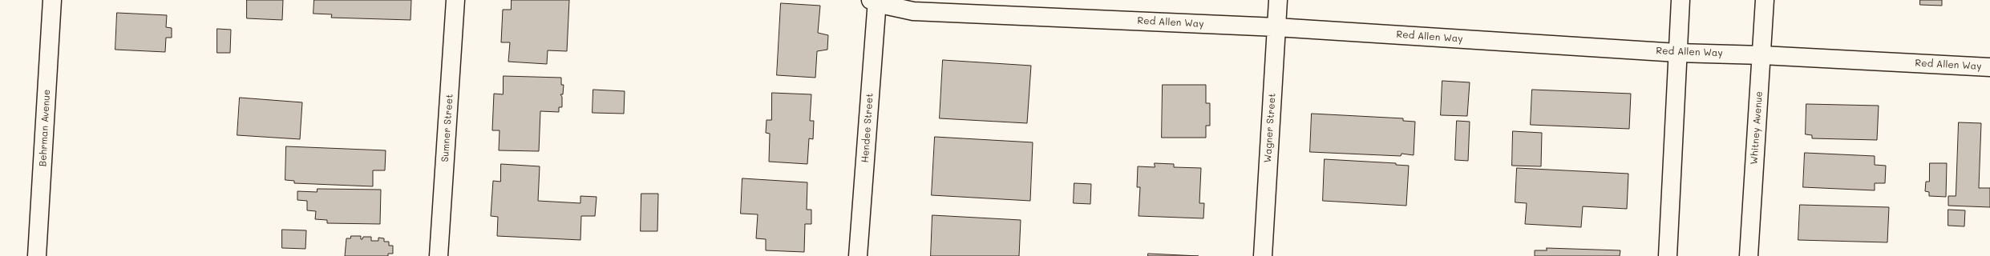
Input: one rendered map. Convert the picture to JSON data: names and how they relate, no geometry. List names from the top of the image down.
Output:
{
  "streets": {
    "street": [
      "Red Allen Way",
      "Behrman Avenue",
      "Sumner Street",
      "Hendee Street",
      "Wagner Street",
      "Whitney Avenue"
    ]
  },
  "crossings": [
    ["Red Allen Way", "Hendee Street"],
    ["Red Allen Way", "Wagner Street"],
    ["Red Allen Way", "Whitney Avenue"]
  ]
}
